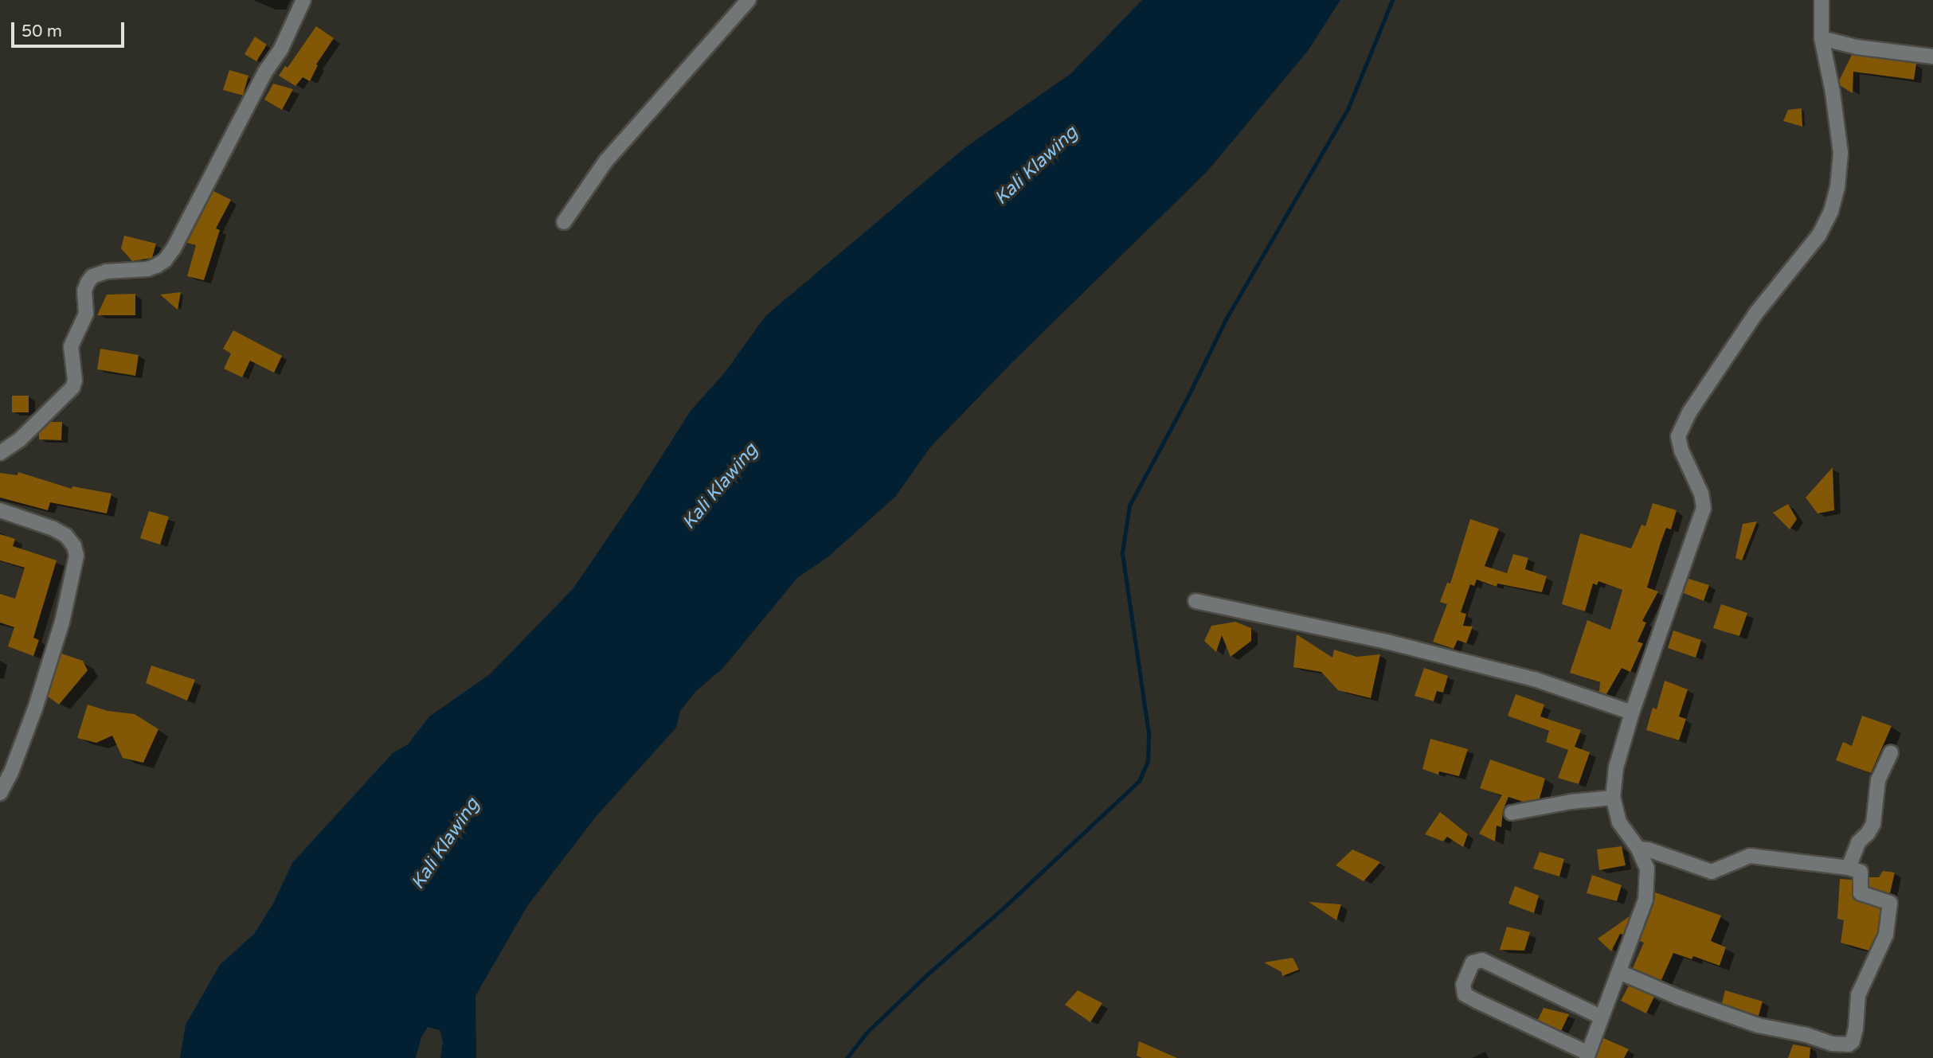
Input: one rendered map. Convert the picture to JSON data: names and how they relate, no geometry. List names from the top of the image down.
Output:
{
  "water": ["Kali Klawing"],
  "scale_bar": "50 m"
}
